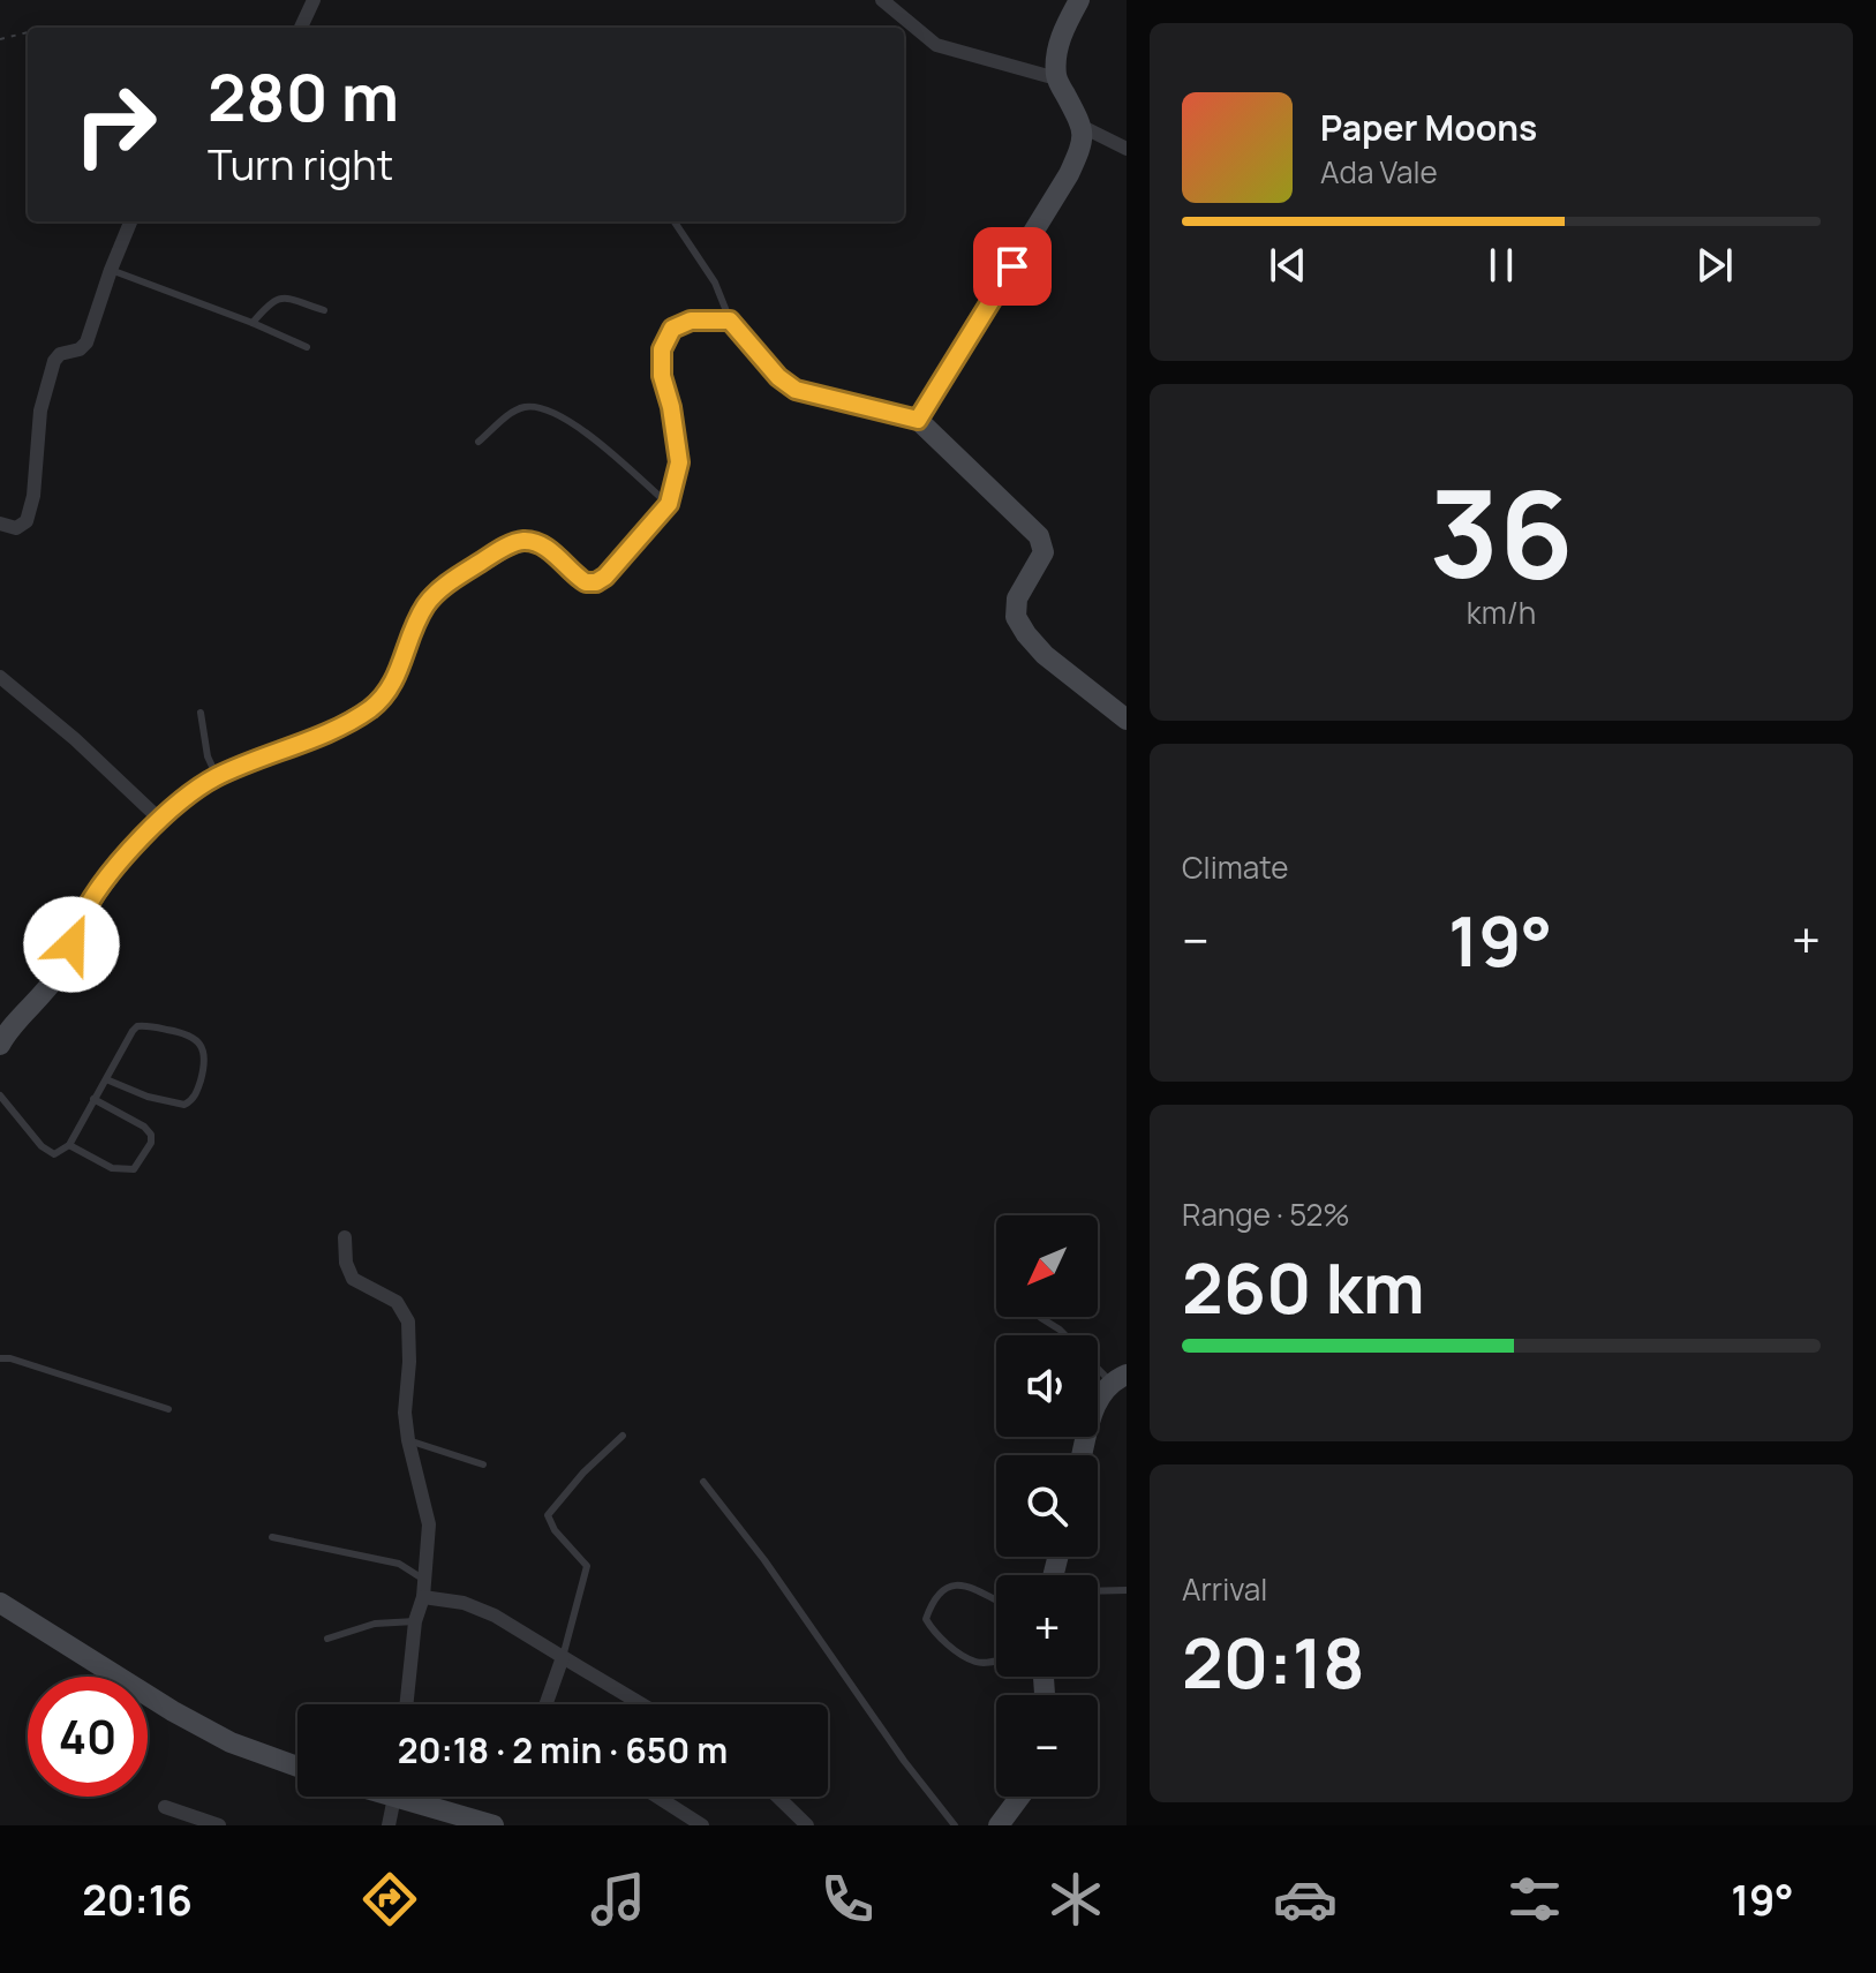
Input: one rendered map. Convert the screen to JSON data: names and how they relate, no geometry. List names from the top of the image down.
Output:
{
  "north": "bottom left",
  "page": {
    "turn": ["280 m", "Turn right"],
    "song": ["Paper Moons", "Ada Vale"],
    "tile": [
      ["36", "km/h"],
      "Climate",
      ["Range · 52%", "260 km"],
      ["Arrival", "20:18"]
    ],
    "heat": ["−", "19°", "+"],
    "map_buttons": ["+", "−"],
    "limit": "40",
    "trip": "20:18 · 2 min · 650 m",
    "tabs": ["20:16", "19°"]
  }
}
